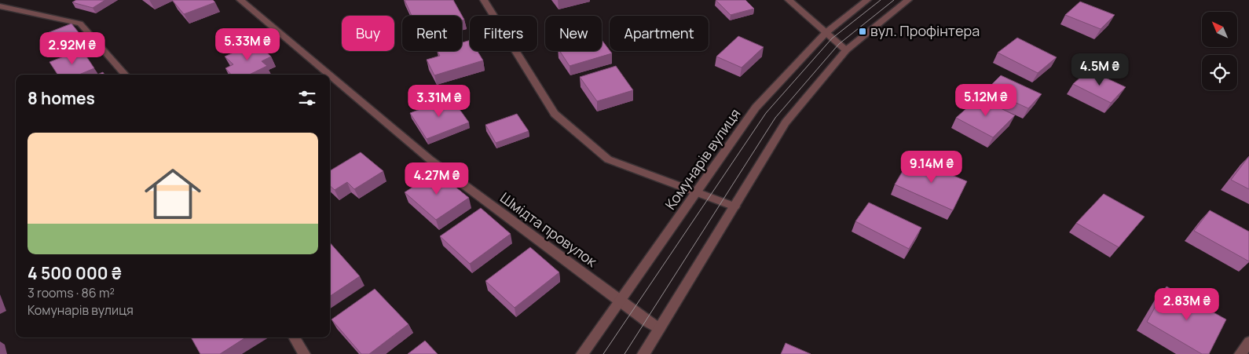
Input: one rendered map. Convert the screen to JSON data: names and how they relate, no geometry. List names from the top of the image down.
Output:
{
  "streets": {
    "street": ["Комунарів вулиця", "Шмідта провулок"]
  },
  "crossings": [
    ["Комунарів вулиця", "Шмідта провулок"]
  ],
  "places": {
    "transit": ["вул. Профінтера"]
  },
  "north": "top left",
  "page": {
    "chip": [
      "Buy",
      "Rent",
      "Filters",
      "New",
      "Apartment"
    ],
    "price": [
      "5.33M ₴",
      "2.92M ₴",
      "4.5M ₴",
      "5.12M ₴",
      "3.31M ₴",
      "9.14M ₴",
      "4.27M ₴",
      "2.83M ₴"
    ],
    "heading": "8 homes",
    "list": [
      {
        "name": "4 500 000 ₴",
        "note": "3 rooms · 86 m² · Комунарів вулиця"
      }
    ]
  }
}
